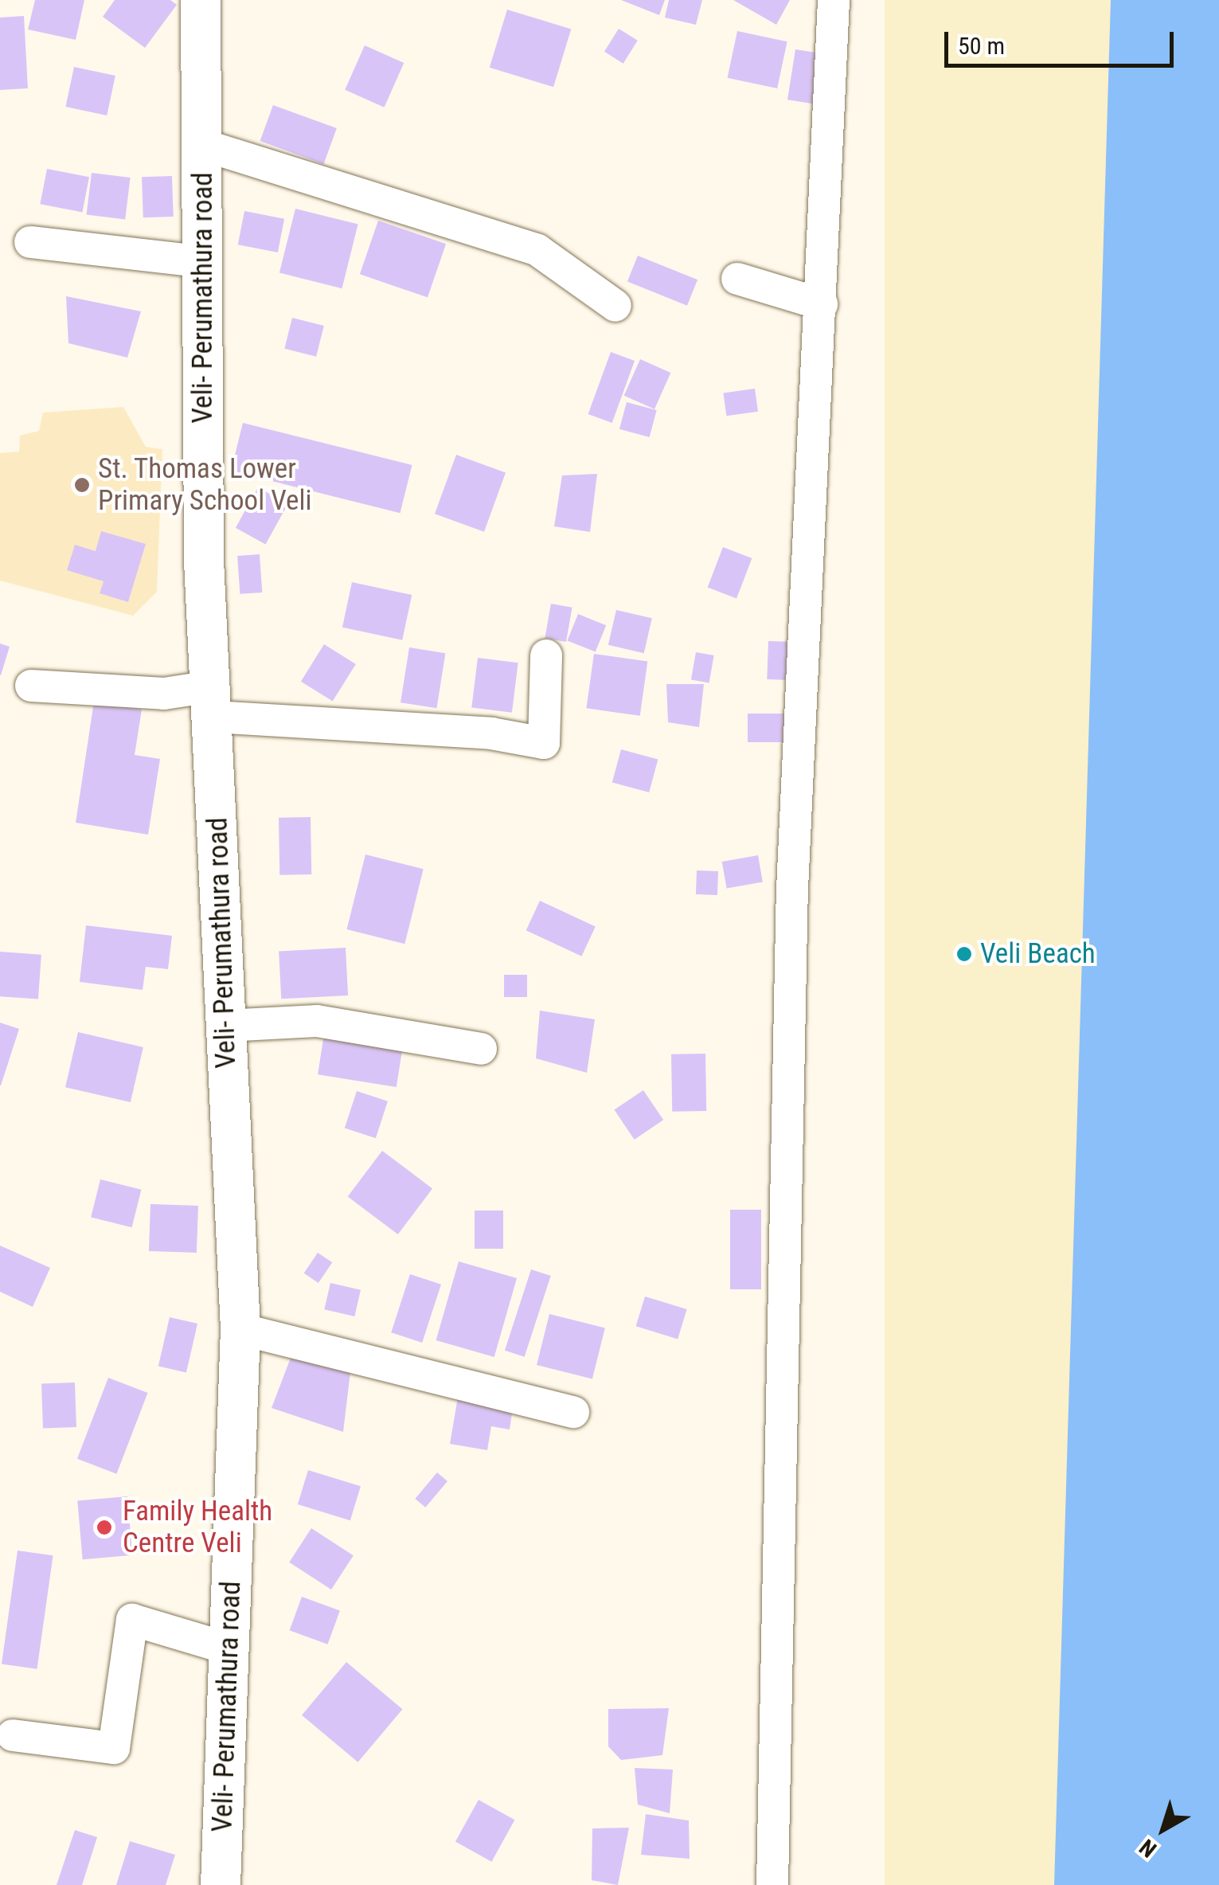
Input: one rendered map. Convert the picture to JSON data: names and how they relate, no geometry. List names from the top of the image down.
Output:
{
  "streets": {
    "main road": ["Veli- Perumathura road"]
  },
  "places": ["St. Thomas Lower Primary School Veli", "Veli Beach", "Family Health Centre Veli"],
  "scale_bar": "50 m",
  "north": "bottom left"
}
